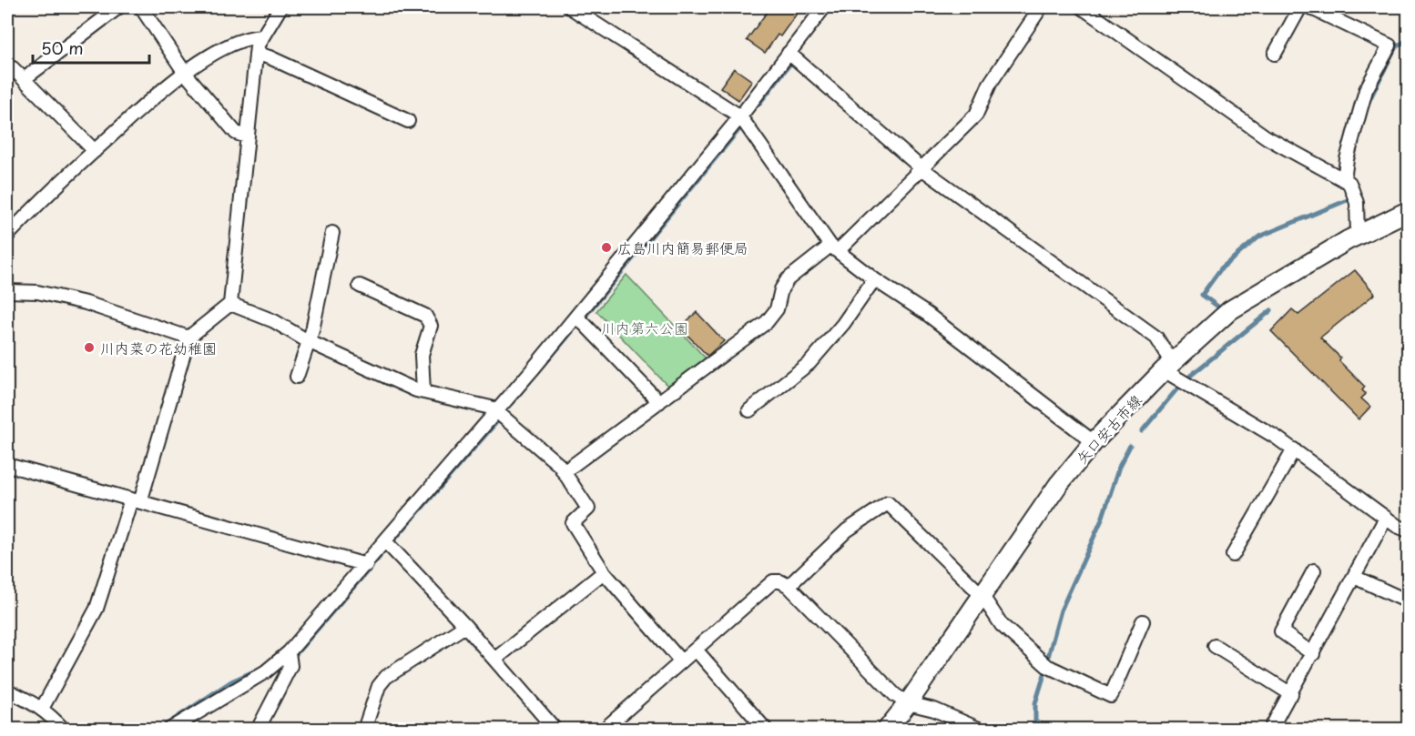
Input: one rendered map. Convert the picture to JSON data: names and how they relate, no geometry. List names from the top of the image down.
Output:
{
  "streets": {
    "main road": ["矢口安古市線"]
  },
  "parks": ["川内第六公園"],
  "places": ["広島川内簡易郵便局", "川内菜の花幼稚園"],
  "scale_bar": "50 m"
}
